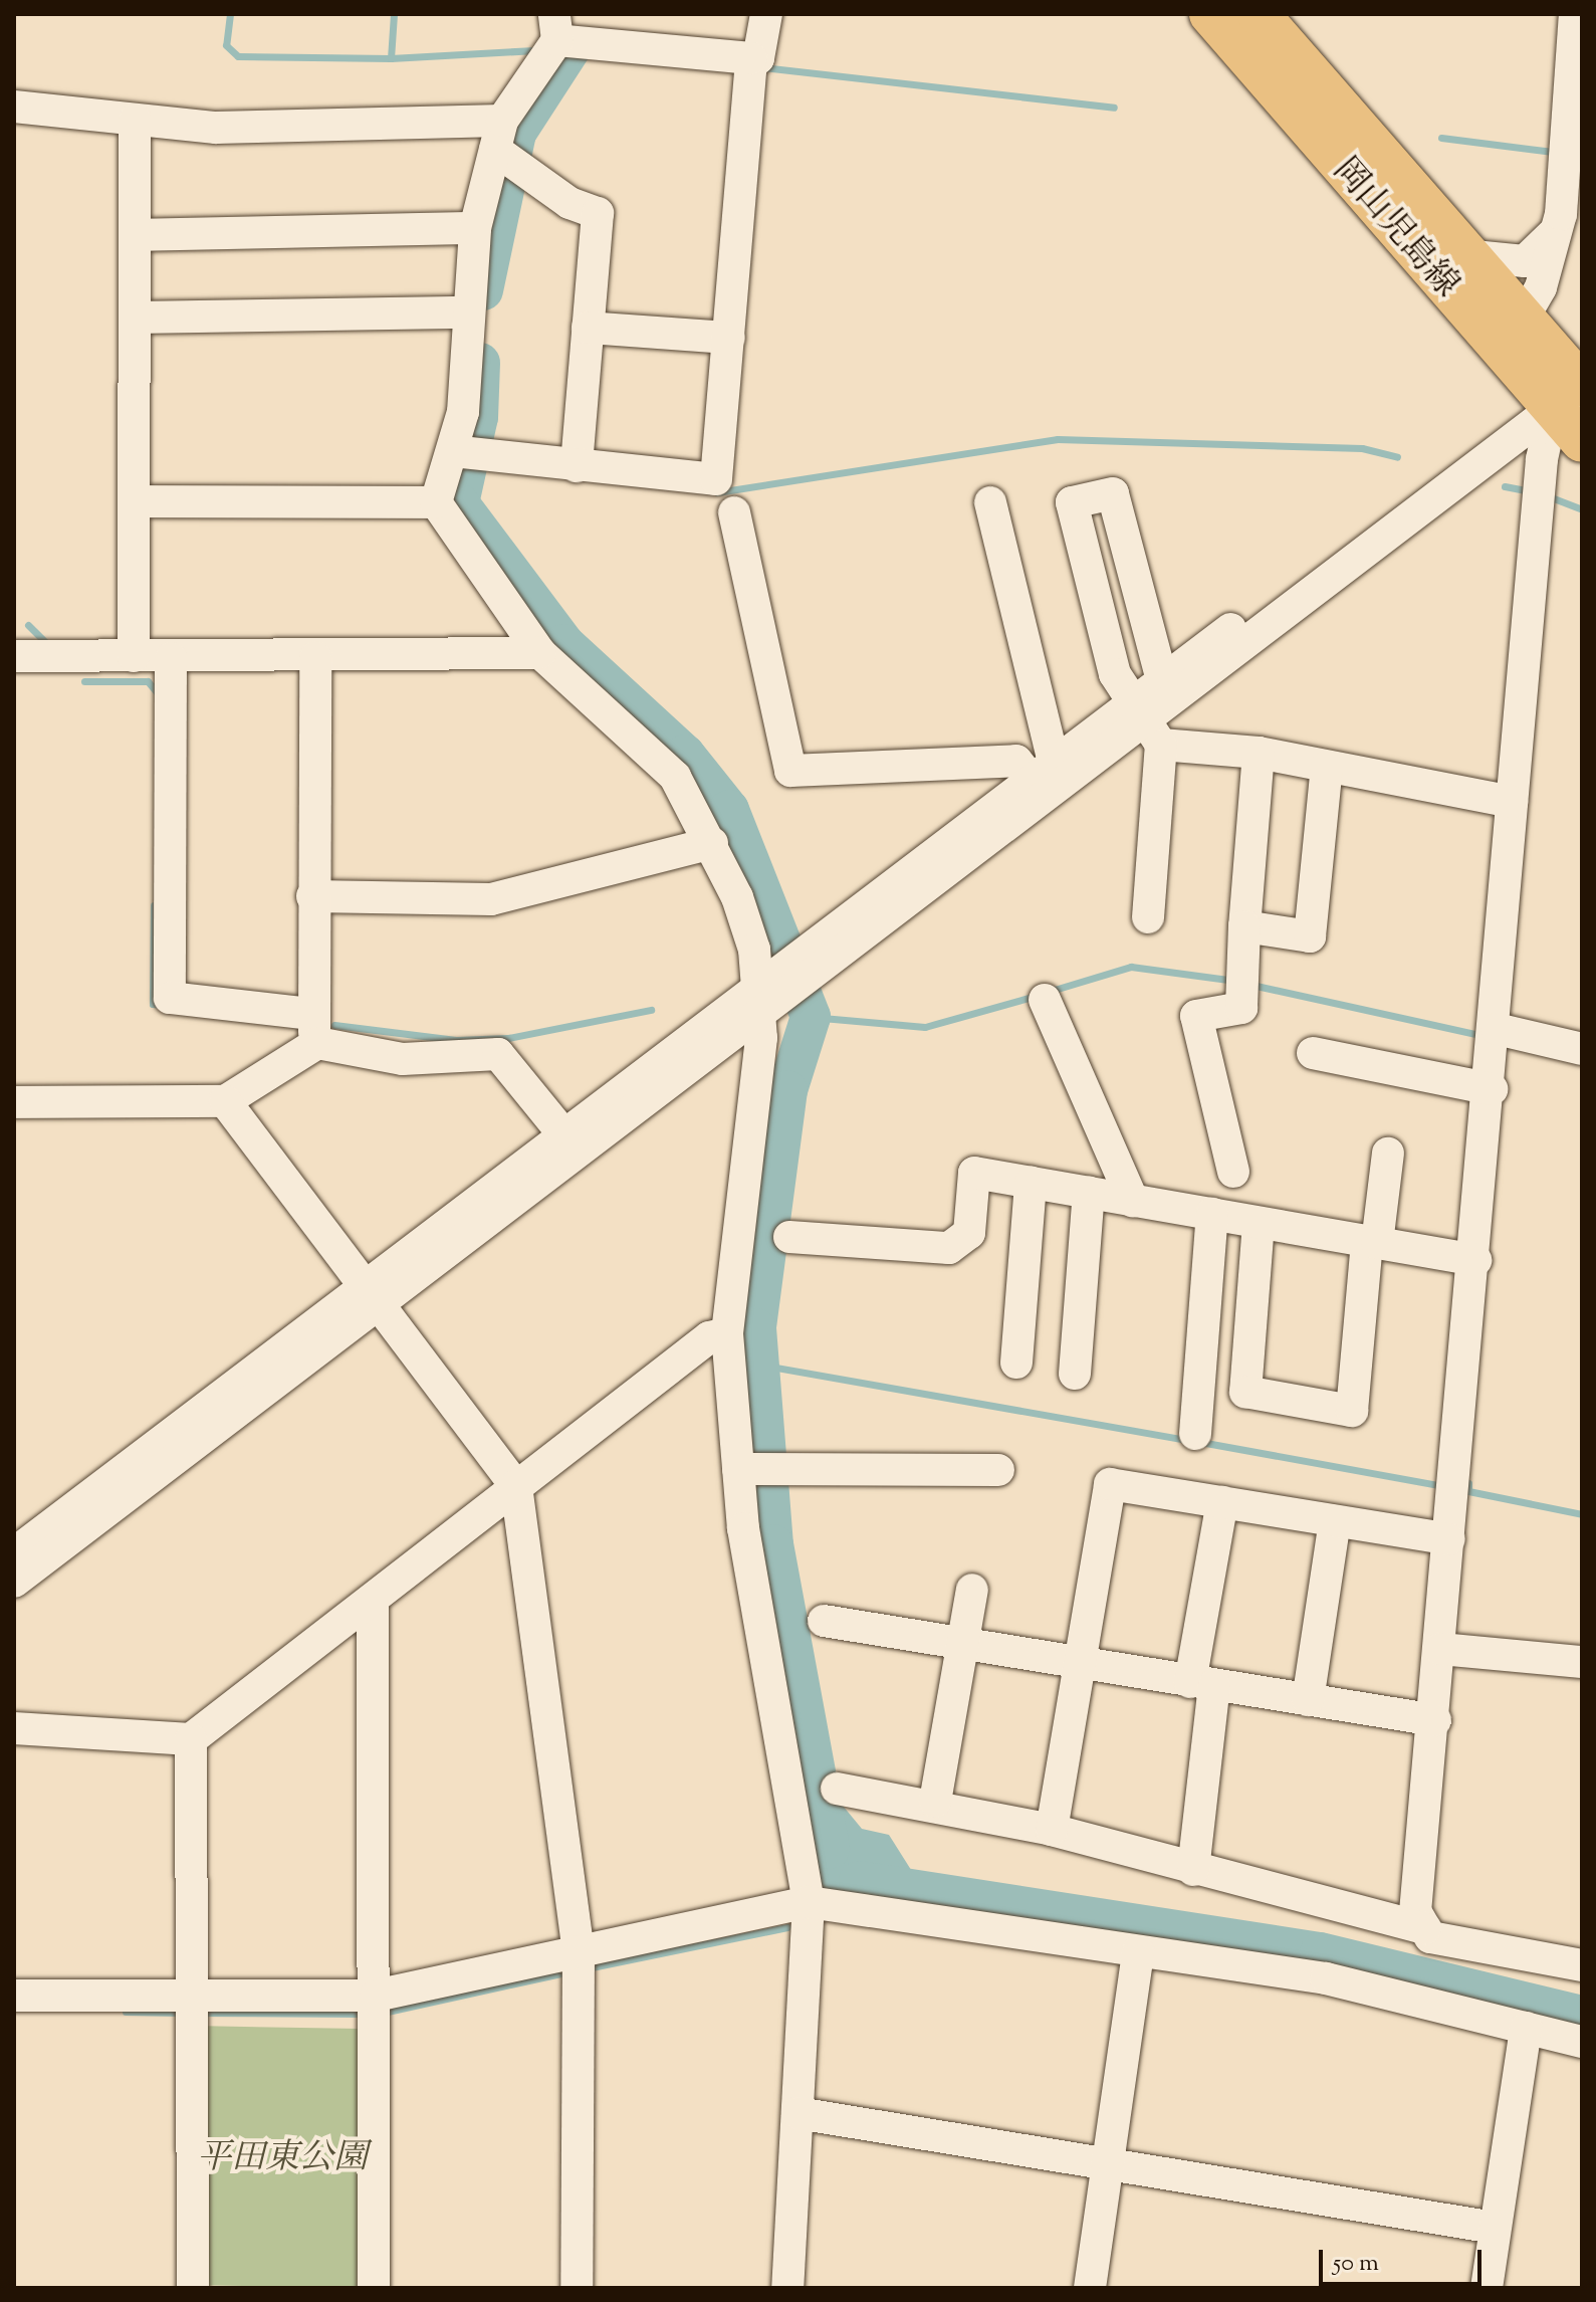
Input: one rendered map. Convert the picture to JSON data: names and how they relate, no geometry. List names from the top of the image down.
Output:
{
  "streets": {
    "main road": ["岡山児島線"]
  },
  "parks": ["平田東公園"],
  "scale_bar": "50 m"
}
